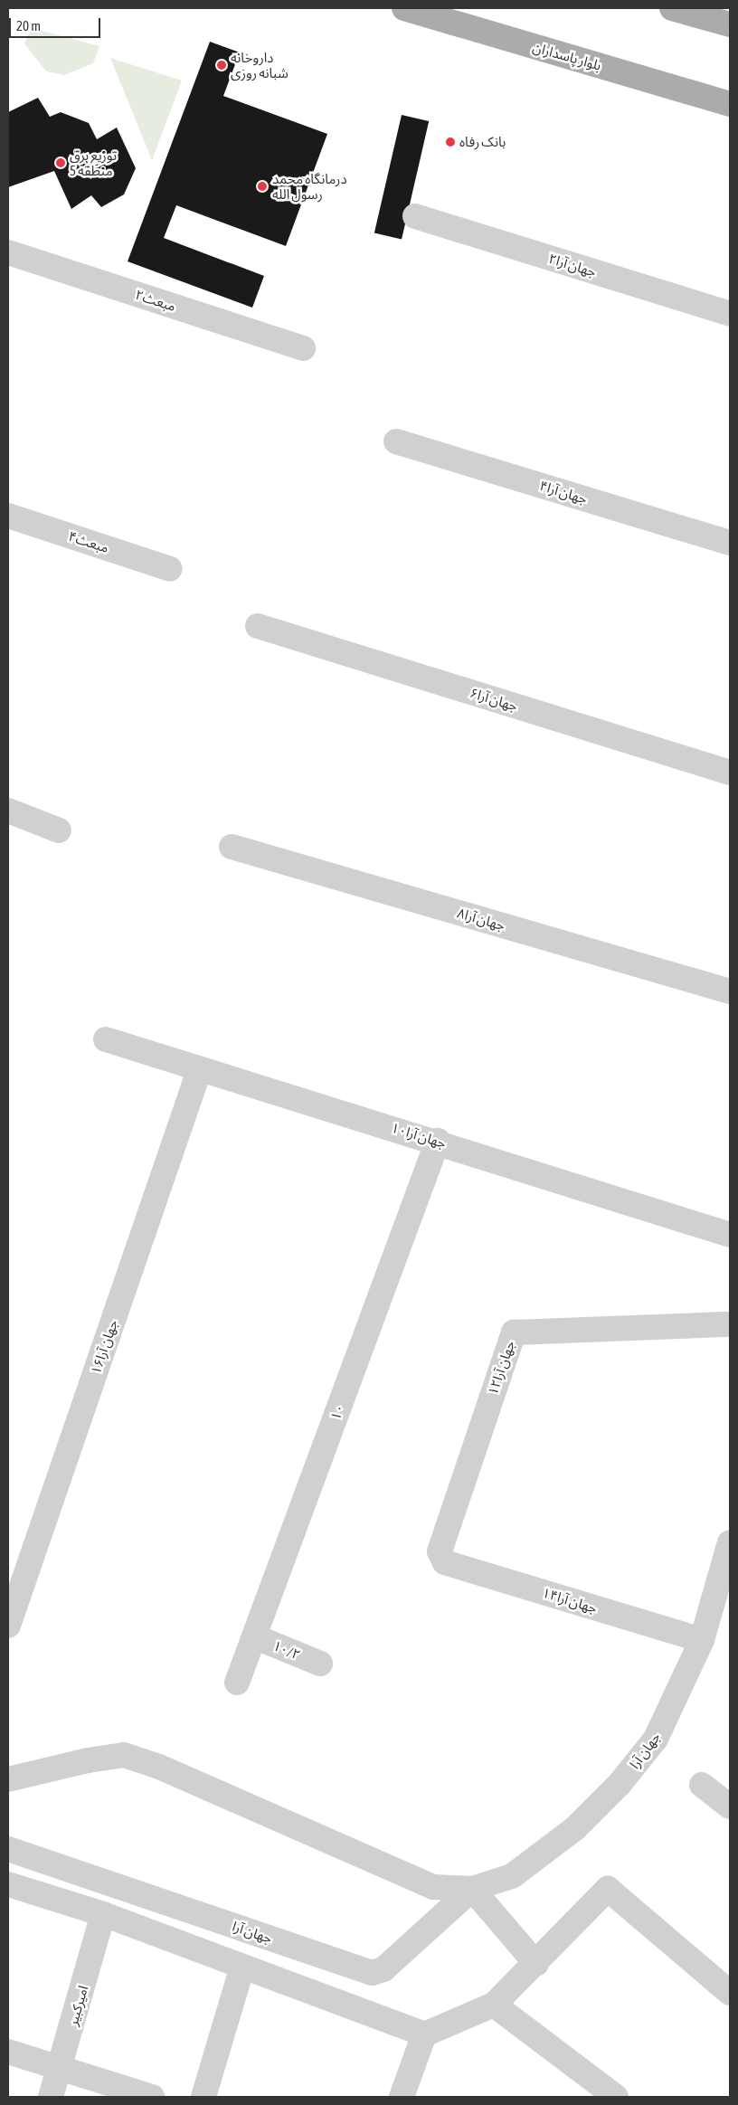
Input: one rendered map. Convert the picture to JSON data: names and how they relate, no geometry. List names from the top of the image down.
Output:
{
  "streets": {
    "main road": ["بلوار پاسداران"],
    "street": [
      "جهان آرا۲",
      "مبعث۲",
      "جهان آرا۴",
      "مبعث۴",
      "جهان آرا۶",
      "جهان آرا۸",
      "جهان آرا۱۰",
      "جهان آرا۱۶",
      "جهان آرا۱۲",
      "۱۰",
      "جهان آرا۱۴",
      "۱۰/۲",
      "جهان آرا",
      "امیرکبیر"
    ]
  },
  "crossings": [
    ["جهان آرا۱۰", "جهان آرا۱۶"],
    ["جهان آرا۱۰", "۱۰"],
    ["جهان آرا۱۲", "جهان آرا۱۴"],
    ["۱۰", "۱۰/۲"],
    ["جهان آرا۱۴", "جهان آرا"]
  ],
  "places": [
    "داروخانه شبانه روزی",
    "بانک رفاه",
    "توزیع برق منطقه 5",
    "درمانگاه محمد رسول الله"
  ],
  "scale_bar": "20 m"
}
